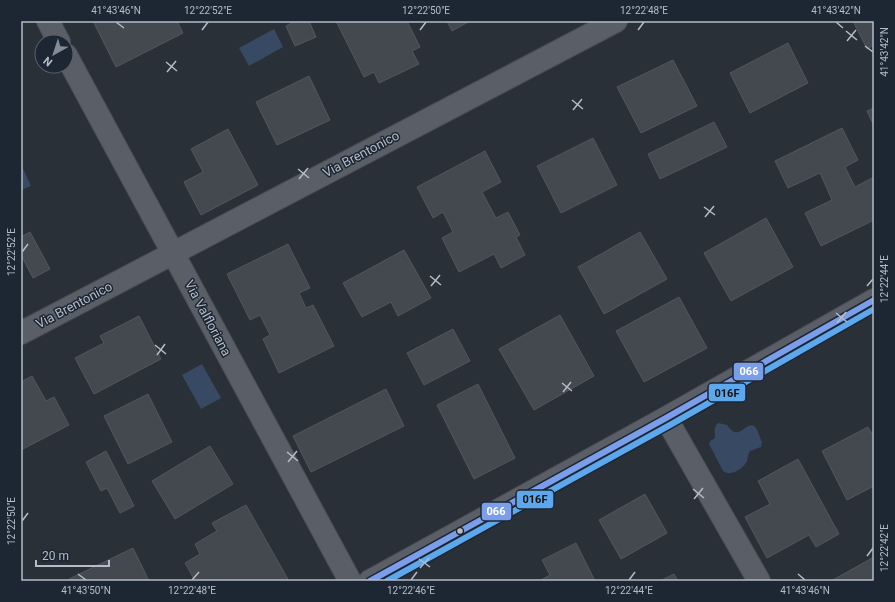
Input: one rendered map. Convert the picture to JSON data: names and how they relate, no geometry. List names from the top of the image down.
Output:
{
  "streets": {
    "street": ["Via Brentonico", "Via Valfloriana"]
  },
  "crossings": [
    ["Via Brentonico", "Via Valfloriana"]
  ],
  "lines": ["transit line 066", "transit line 016F"],
  "scale_bar": "20 m",
  "north": "bottom left",
  "coordinates": [
    "41°43'46\"N",
    "12°22'52\"E",
    "12°22'50\"E",
    "12°22'48\"E",
    "41°43'42\"N",
    "12°22'44\"E",
    "12°22'42\"E",
    "41°43'50\"N",
    "12°22'46\"E"
  ]
}
